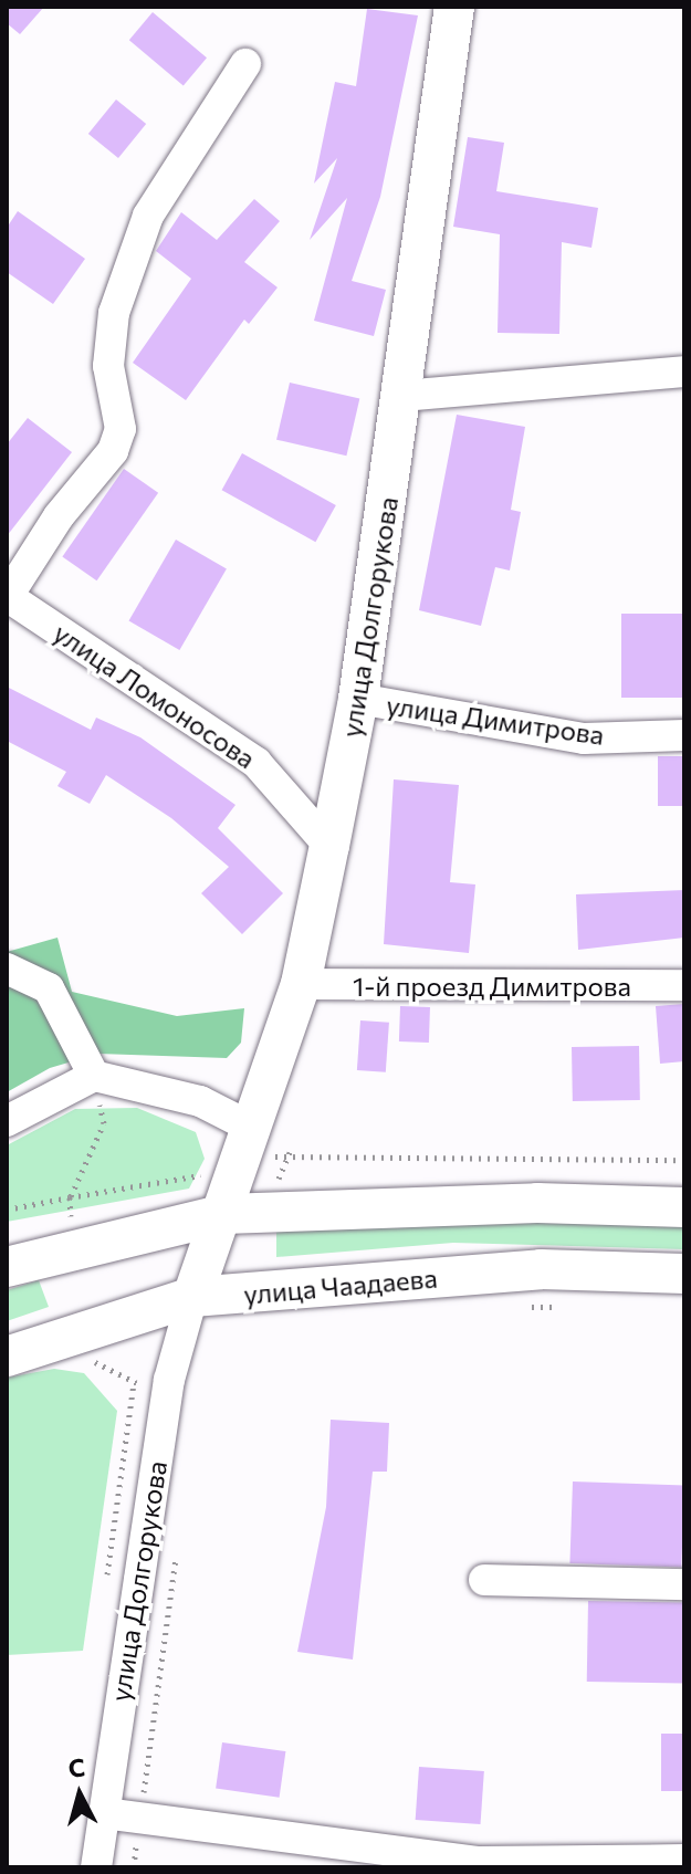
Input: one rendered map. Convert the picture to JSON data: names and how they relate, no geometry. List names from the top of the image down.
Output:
{
  "streets": {
    "main road": ["улица Долгорукова", "улица Чаадаева"],
    "street": ["улица Ломоносова", "улица Димитрова", "1-й проезд Димитрова"]
  },
  "crossings": [
    ["улица Долгорукова", "улица Ломоносова"],
    ["улица Долгорукова", "улица Димитрова"],
    ["улица Долгорукова", "1-й проезд Димитрова"],
    ["улица Долгорукова", "улица Чаадаева"]
  ],
  "north": "top"
}
